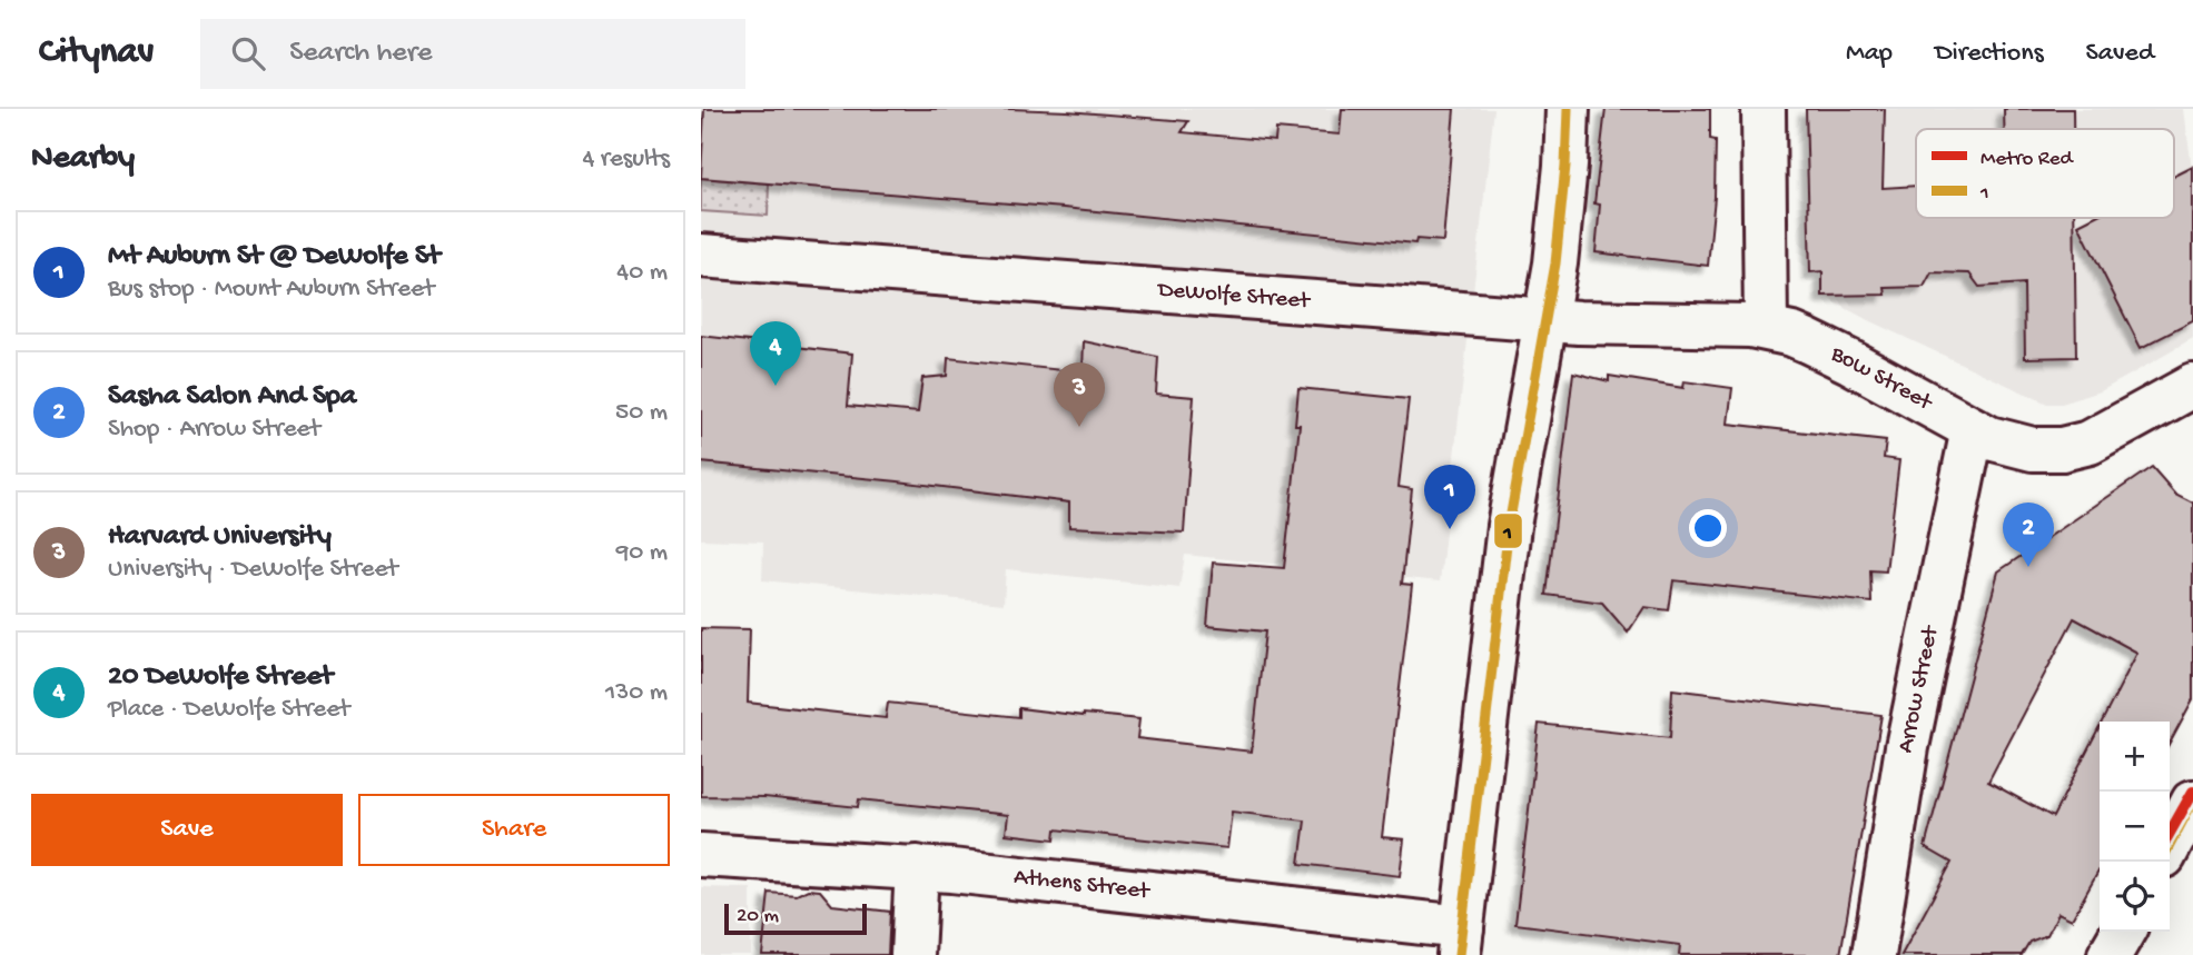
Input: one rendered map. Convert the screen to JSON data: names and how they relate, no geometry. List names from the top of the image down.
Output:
{
  "streets": {
    "street": [
      "DeWolfe Street",
      "Bow Street",
      "Arrow Street",
      "Athens Street"
    ]
  },
  "crossings": [
    ["DeWolfe Street", "Bow Street"],
    ["Bow Street", "Arrow Street"]
  ],
  "lines": ["transit line 1", "metro line Red"],
  "legend": ["Metro Red", "1"],
  "scale_bar": "20 m",
  "page": {
    "header": "Citynav",
    "search": "Search here",
    "nav": ["Map", "Directions", "Saved"],
    "heading": ["Nearby", "4 results"],
    "list": [
      {
        "mark": "1",
        "name": "Mt Auburn St @ DeWolfe St",
        "note": "Bus stop · Mount Auburn Street",
        "value": "40 m"
      },
      {
        "mark": "2",
        "name": "Sasha Salon And Spa",
        "note": "Shop · Arrow Street",
        "value": "50 m"
      },
      {
        "mark": "3",
        "name": "Harvard University",
        "note": "University · DeWolfe Street",
        "value": "90 m"
      },
      {
        "mark": "4",
        "name": "20 DeWolfe Street",
        "note": "Place · DeWolfe Street",
        "value": "130 m"
      }
    ],
    "pins": [
      "4",
      "3",
      "1",
      "2"
    ],
    "map_buttons": ["+", "−"],
    "buttons": ["Save", "Share"],
    "scale": "20 m"
  }
}
